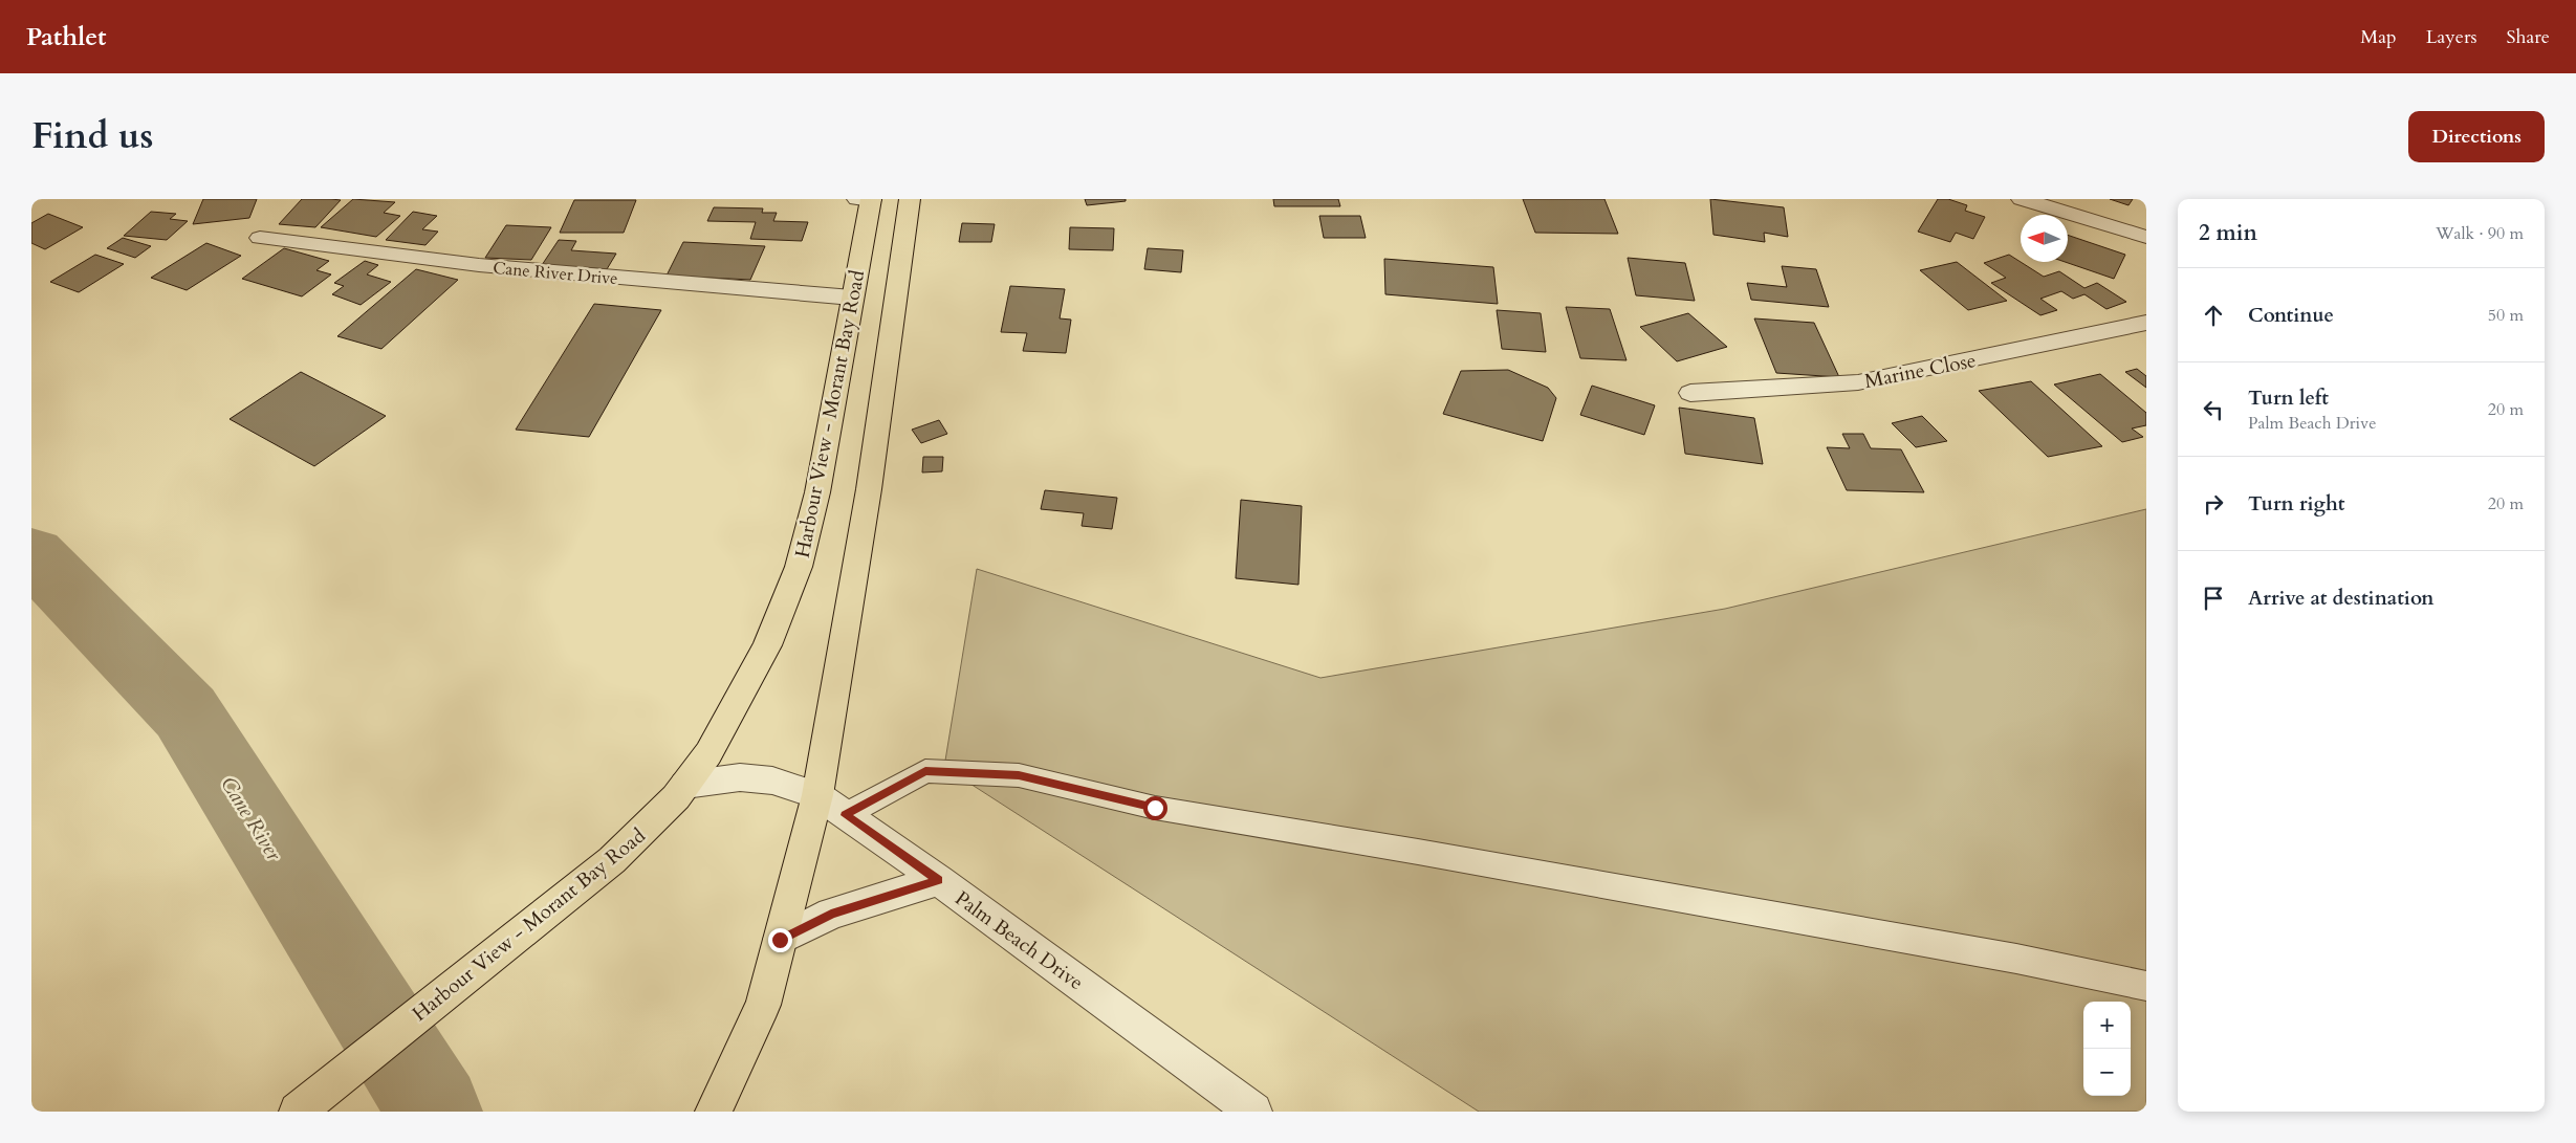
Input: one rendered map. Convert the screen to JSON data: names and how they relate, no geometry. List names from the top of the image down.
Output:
{
  "streets": {
    "highway": ["Harbour View - Morant Bay Road"],
    "street": ["Cane River Drive", "Marine Close", "Palm Beach Drive"]
  },
  "crossings": [
    ["Cane River Drive", "Harbour View - Morant Bay Road"],
    ["Harbour View - Morant Bay Road", "Palm Beach Drive"]
  ],
  "water": ["Cane River"],
  "north": "left",
  "page": {
    "header": "Pathlet",
    "nav": ["Map", "Layers", "Share"],
    "title": "Find us",
    "buttons": "Directions",
    "heading": ["2 min", "Walk · 90 m"],
    "list": [
      ["Continue", "50 m"],
      ["Turn left", "Palm Beach Drive", "20 m"],
      ["Turn right", "20 m"],
      "Arrive at destination"
    ],
    "map_buttons": ["+", "−"]
  }
}
